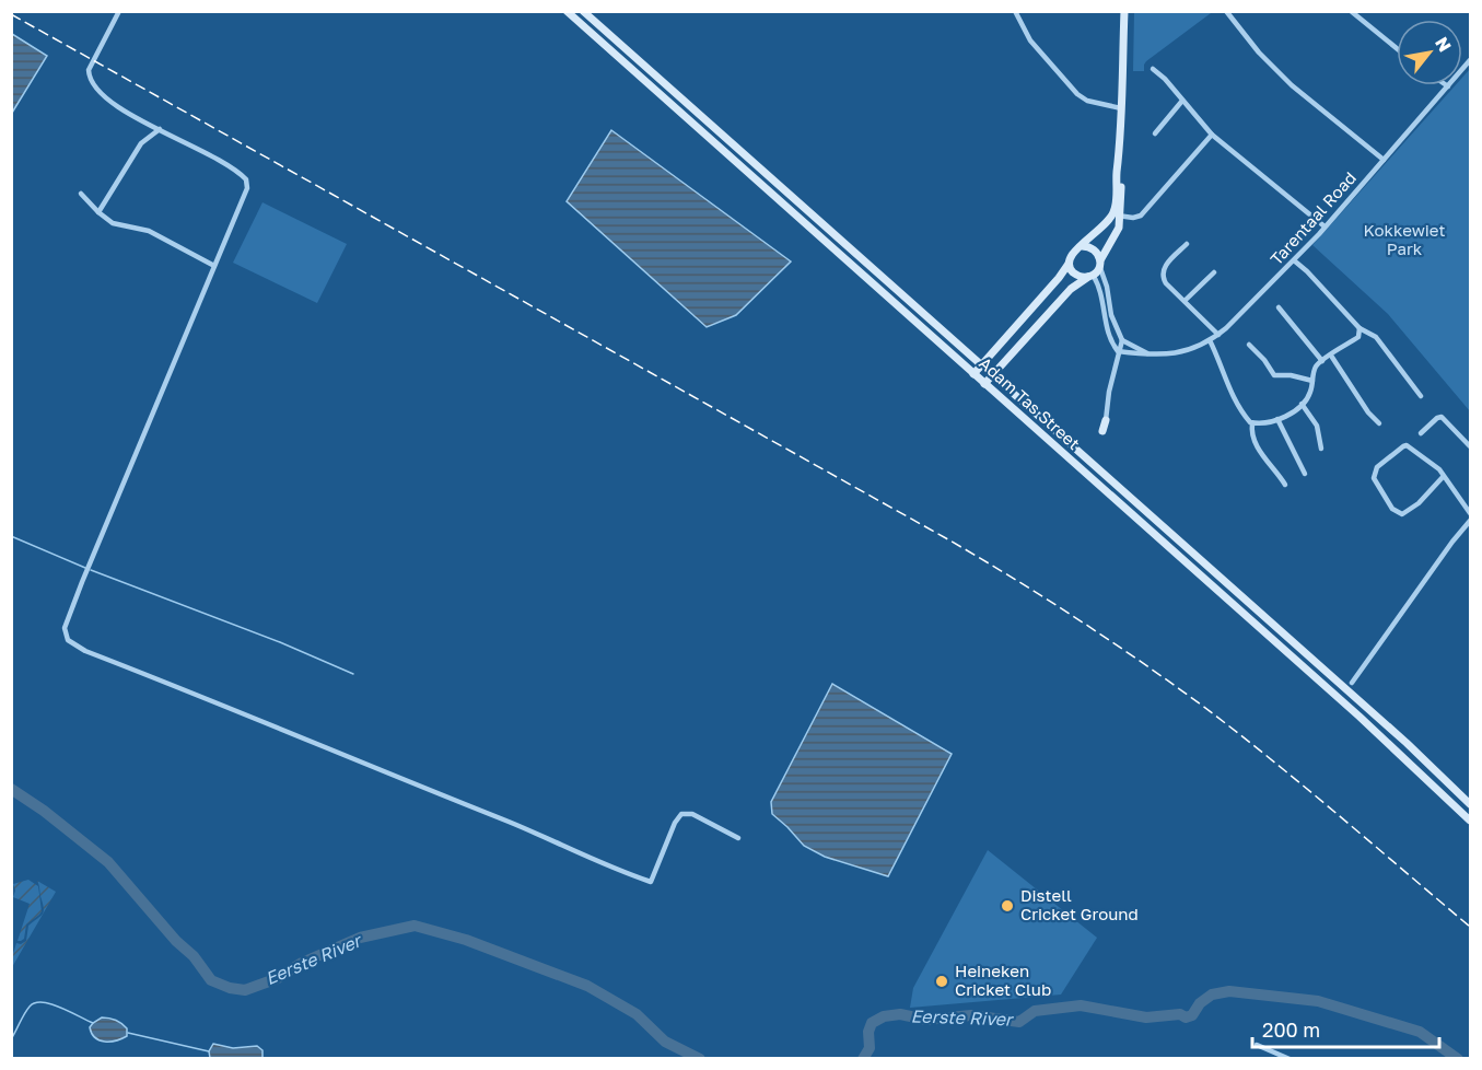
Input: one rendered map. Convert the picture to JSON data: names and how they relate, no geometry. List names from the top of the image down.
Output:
{
  "streets": {
    "main road": ["Adam Tas Street"],
    "street": ["Tarentaal Road"]
  },
  "water": ["Eerste River"],
  "parks": ["Kokkewiet Park"],
  "places": ["Distell Cricket Ground", "Heineken Cricket Club"],
  "scale_bar": "200 m",
  "north": "top right"
}
